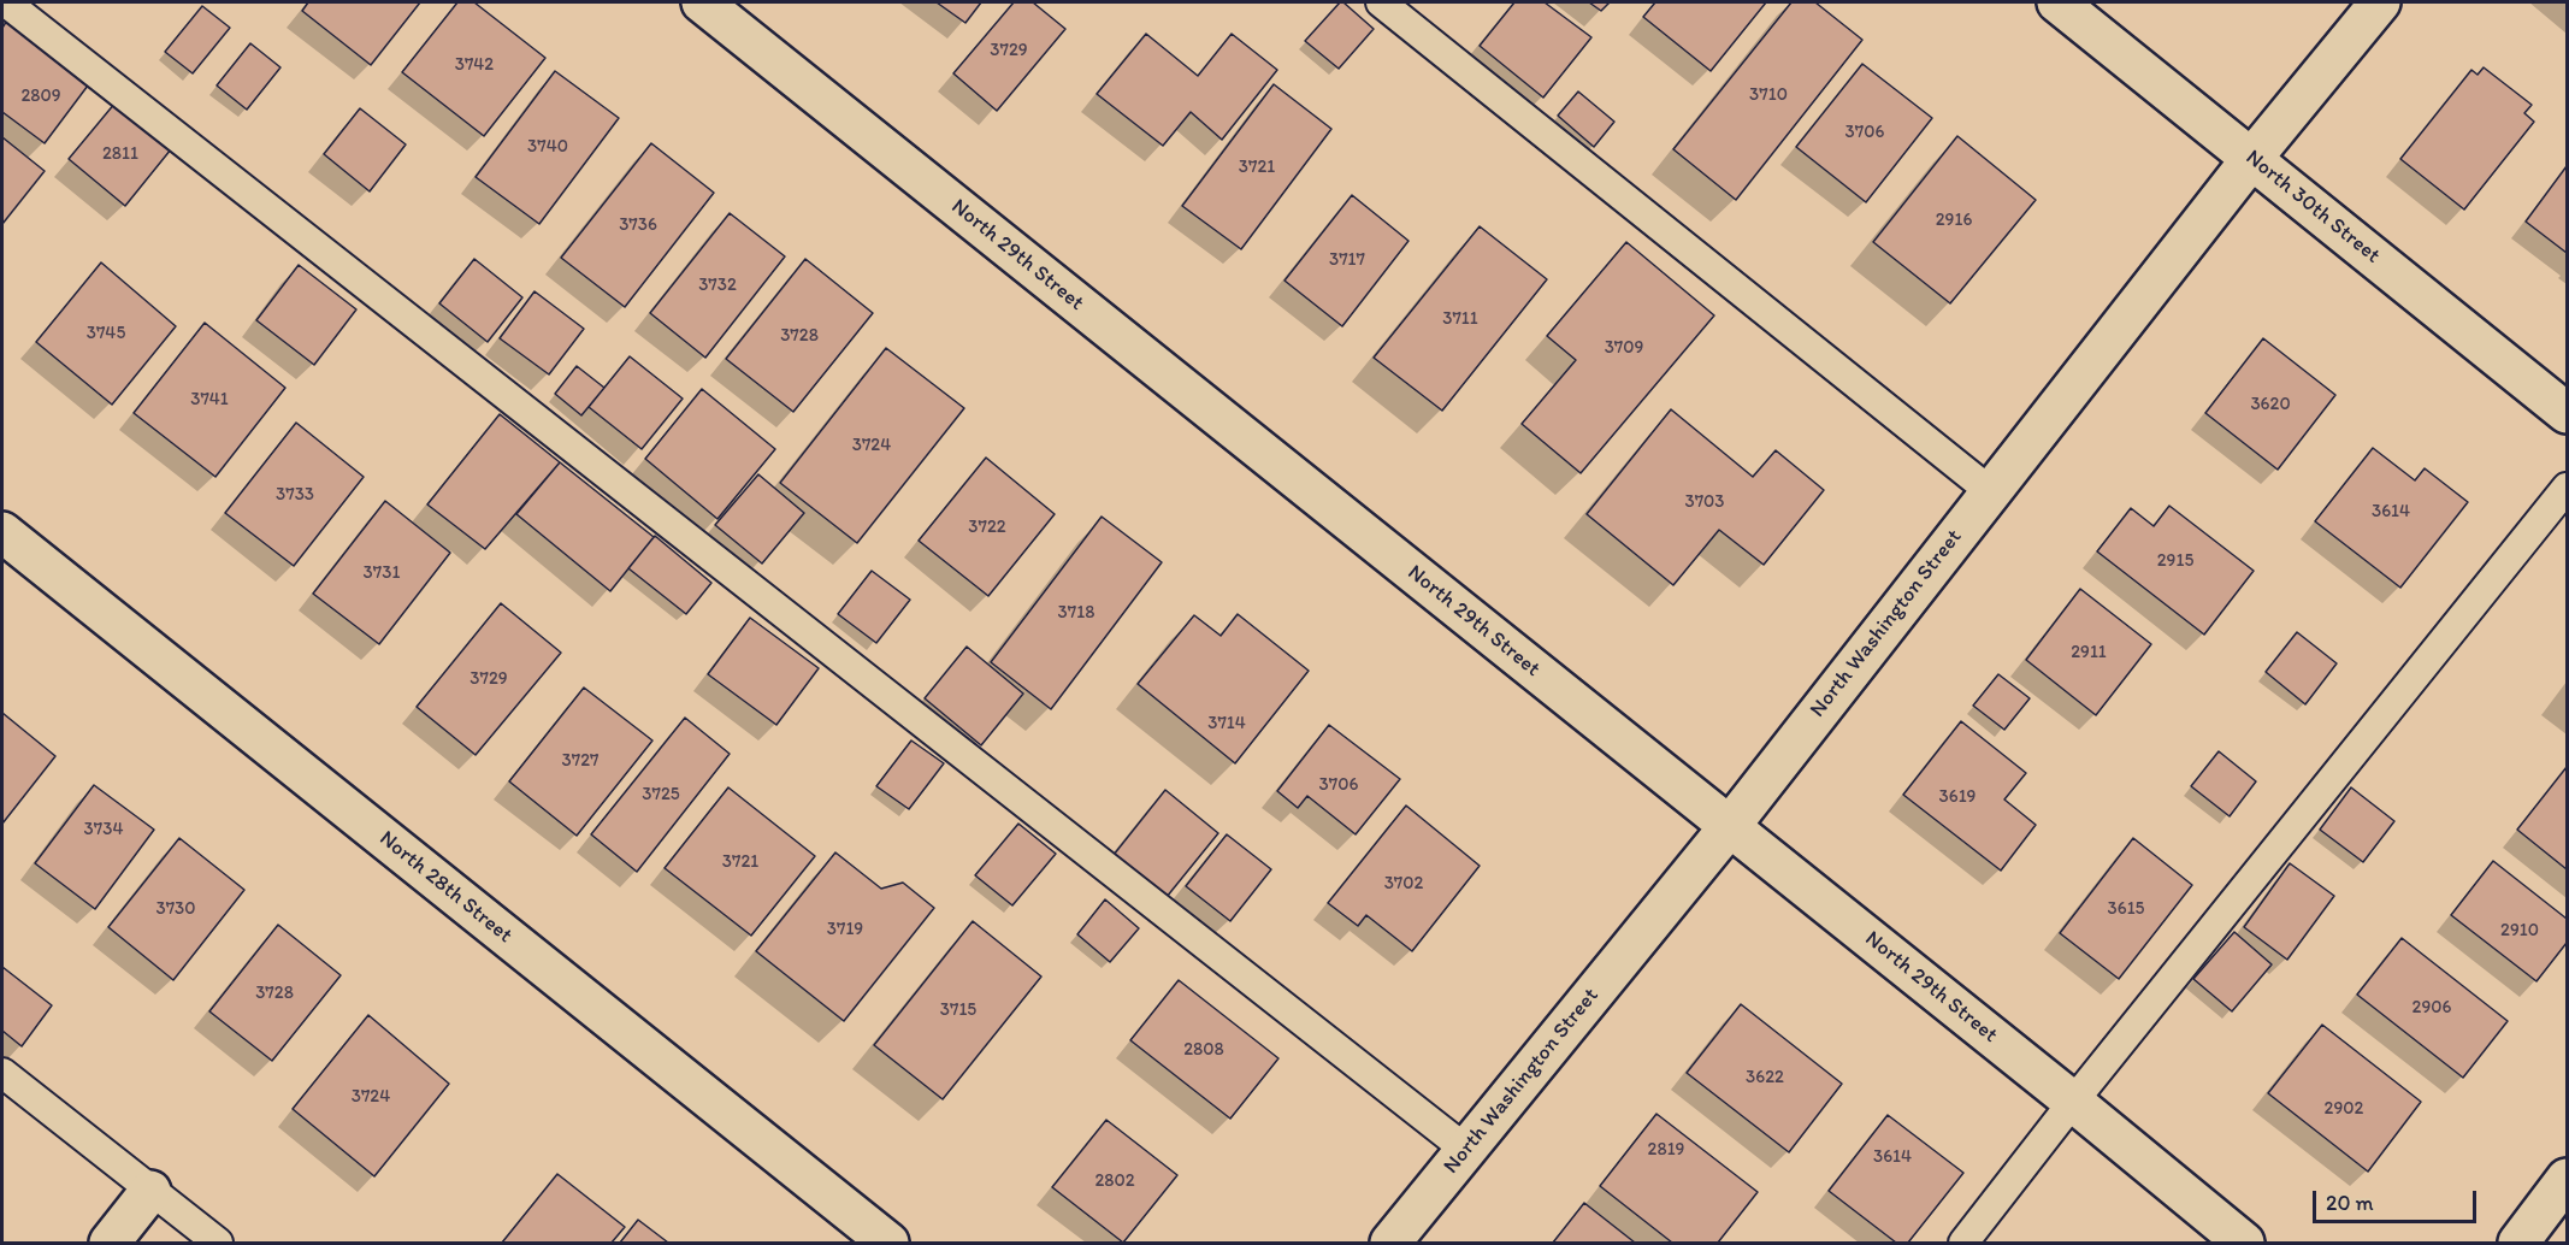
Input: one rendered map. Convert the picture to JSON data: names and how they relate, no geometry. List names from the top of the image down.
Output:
{
  "streets": {
    "street": [
      "North 30th Street",
      "North 29th Street",
      "North Washington Street",
      "North 28th Street"
    ]
  },
  "crossings": [
    ["North 30th Street", "North Washington Street"],
    ["North 29th Street", "North Washington Street"]
  ],
  "house_numbers": [
    "3729",
    "3742",
    "3710",
    "2809",
    "3706",
    "3740",
    "2811",
    "3721",
    "2916",
    "3736",
    "3717",
    "3732",
    "3711",
    "3745",
    "3728",
    "3709",
    "3741",
    "3620",
    "3724",
    "3733",
    "3703",
    "3614",
    "3722",
    "2915",
    "3731",
    "3718",
    "2911",
    "3729",
    "3714",
    "3727",
    "3706",
    "3725",
    "3619",
    "3734",
    "3721",
    "3702",
    "3730",
    "3615",
    "3719",
    "2910",
    "3728",
    "2906",
    "3715",
    "2808",
    "3622",
    "3724",
    "2902",
    "2819",
    "3614",
    "2802"
  ],
  "scale_bar": "20 m"
}
